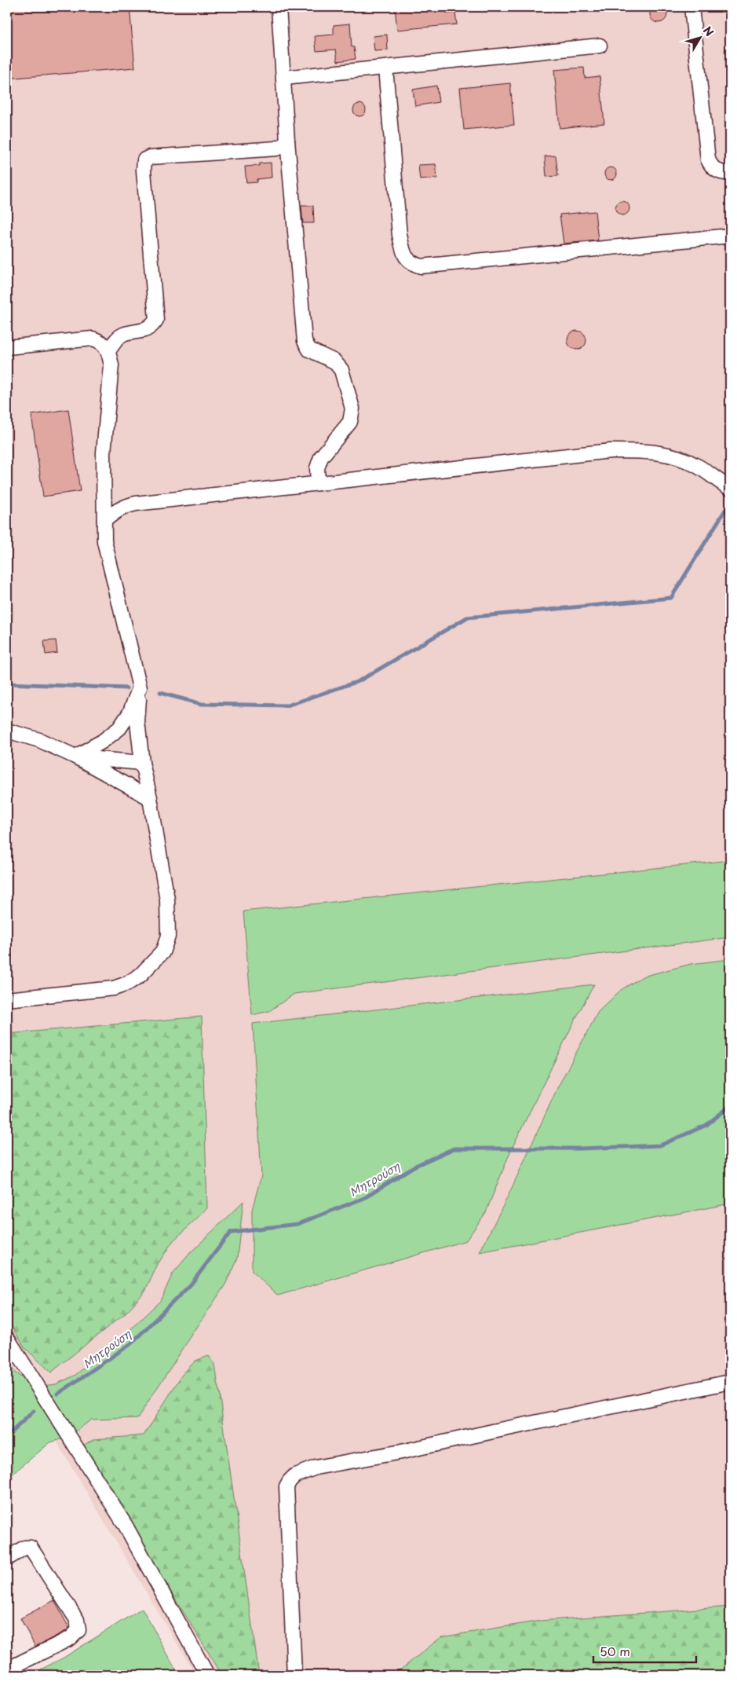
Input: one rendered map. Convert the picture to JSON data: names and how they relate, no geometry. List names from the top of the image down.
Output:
{
  "water": ["Μητρούση"],
  "scale_bar": "50 m",
  "north": "top right"
}
